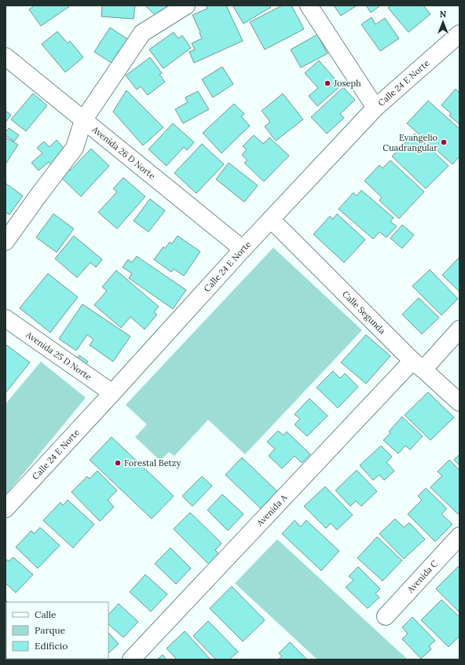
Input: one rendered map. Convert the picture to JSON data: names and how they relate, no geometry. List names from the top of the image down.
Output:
{
  "streets": {
    "street": [
      "Calle 24 E Norte",
      "Avenida 26 D Norte",
      "Calle Segunda",
      "Avenida 25 D Norte",
      "Avenida A",
      "Avenida C"
    ]
  },
  "crossings": [
    ["Calle 24 E Norte", "Avenida 26 D Norte"],
    ["Calle 24 E Norte", "Calle Segunda"],
    ["Calle 24 E Norte", "Avenida 25 D Norte"],
    ["Calle Segunda", "Avenida A"]
  ],
  "places": ["Joseph", "Evangelio Cuadrangular", "Forestal Betzy"],
  "legend": ["Calle", "Parque", "Edificio"],
  "north": "top"
}
